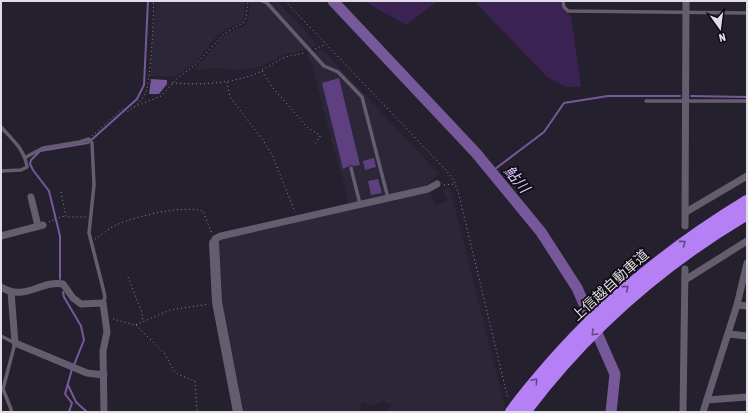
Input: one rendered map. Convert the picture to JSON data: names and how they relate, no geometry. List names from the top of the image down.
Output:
{
  "streets": {
    "highway": ["上信越自動車道"]
  },
  "water": ["鮎川"],
  "north": "bottom"
}
